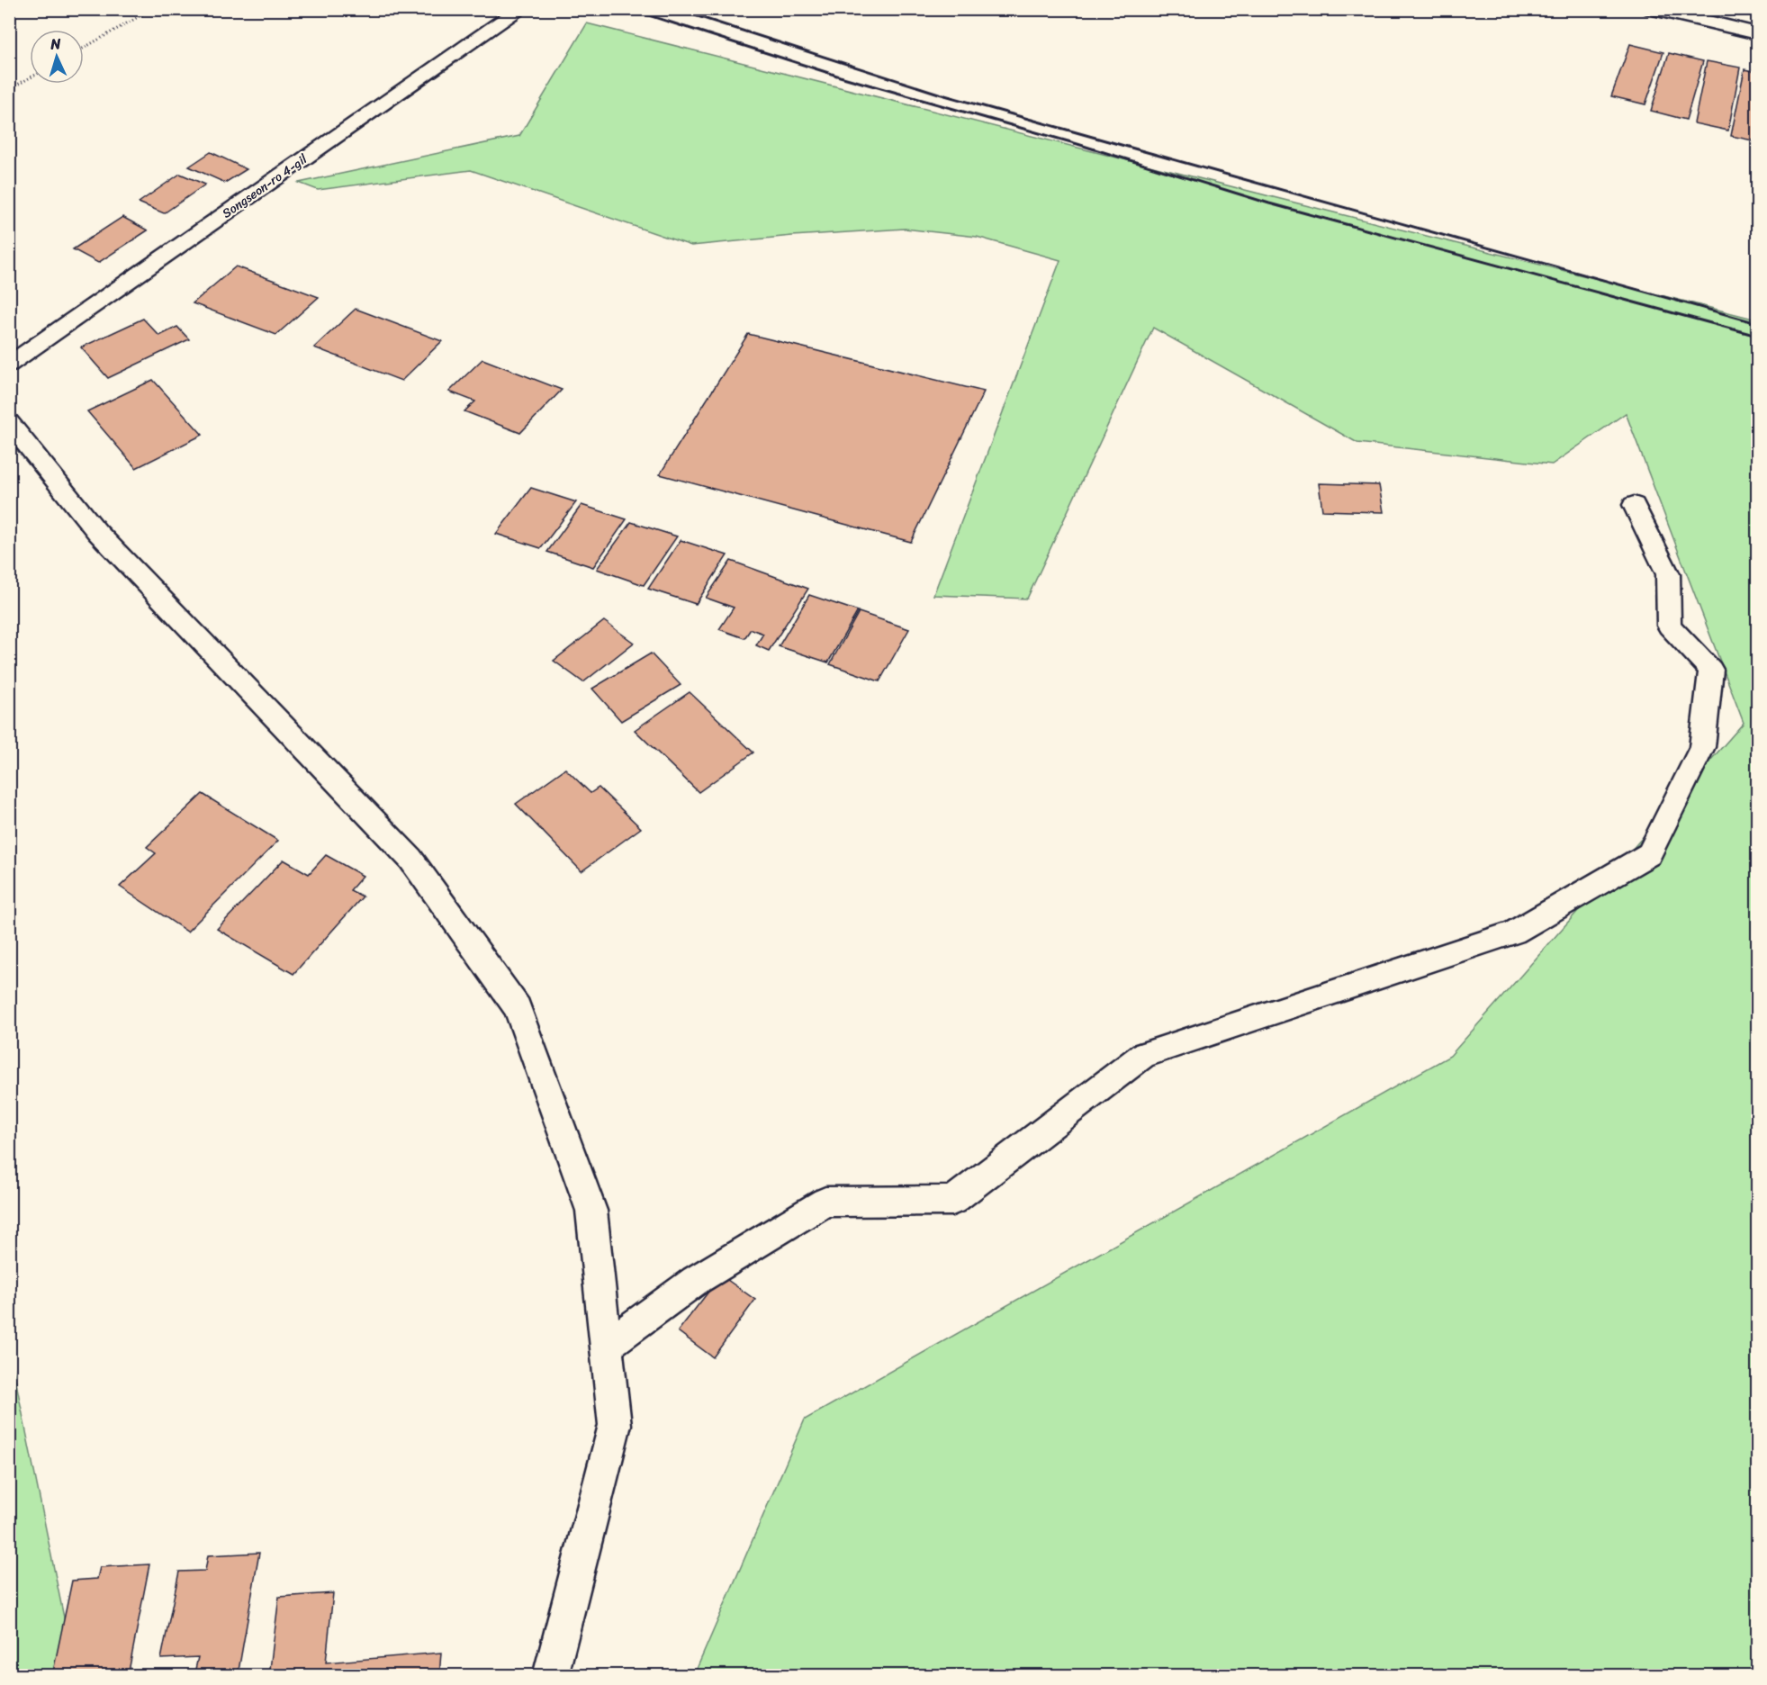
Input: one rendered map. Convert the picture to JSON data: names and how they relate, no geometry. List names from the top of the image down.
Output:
{
  "streets": {
    "lane": ["Songseon-ro 4-gil"]
  },
  "north": "top"
}
